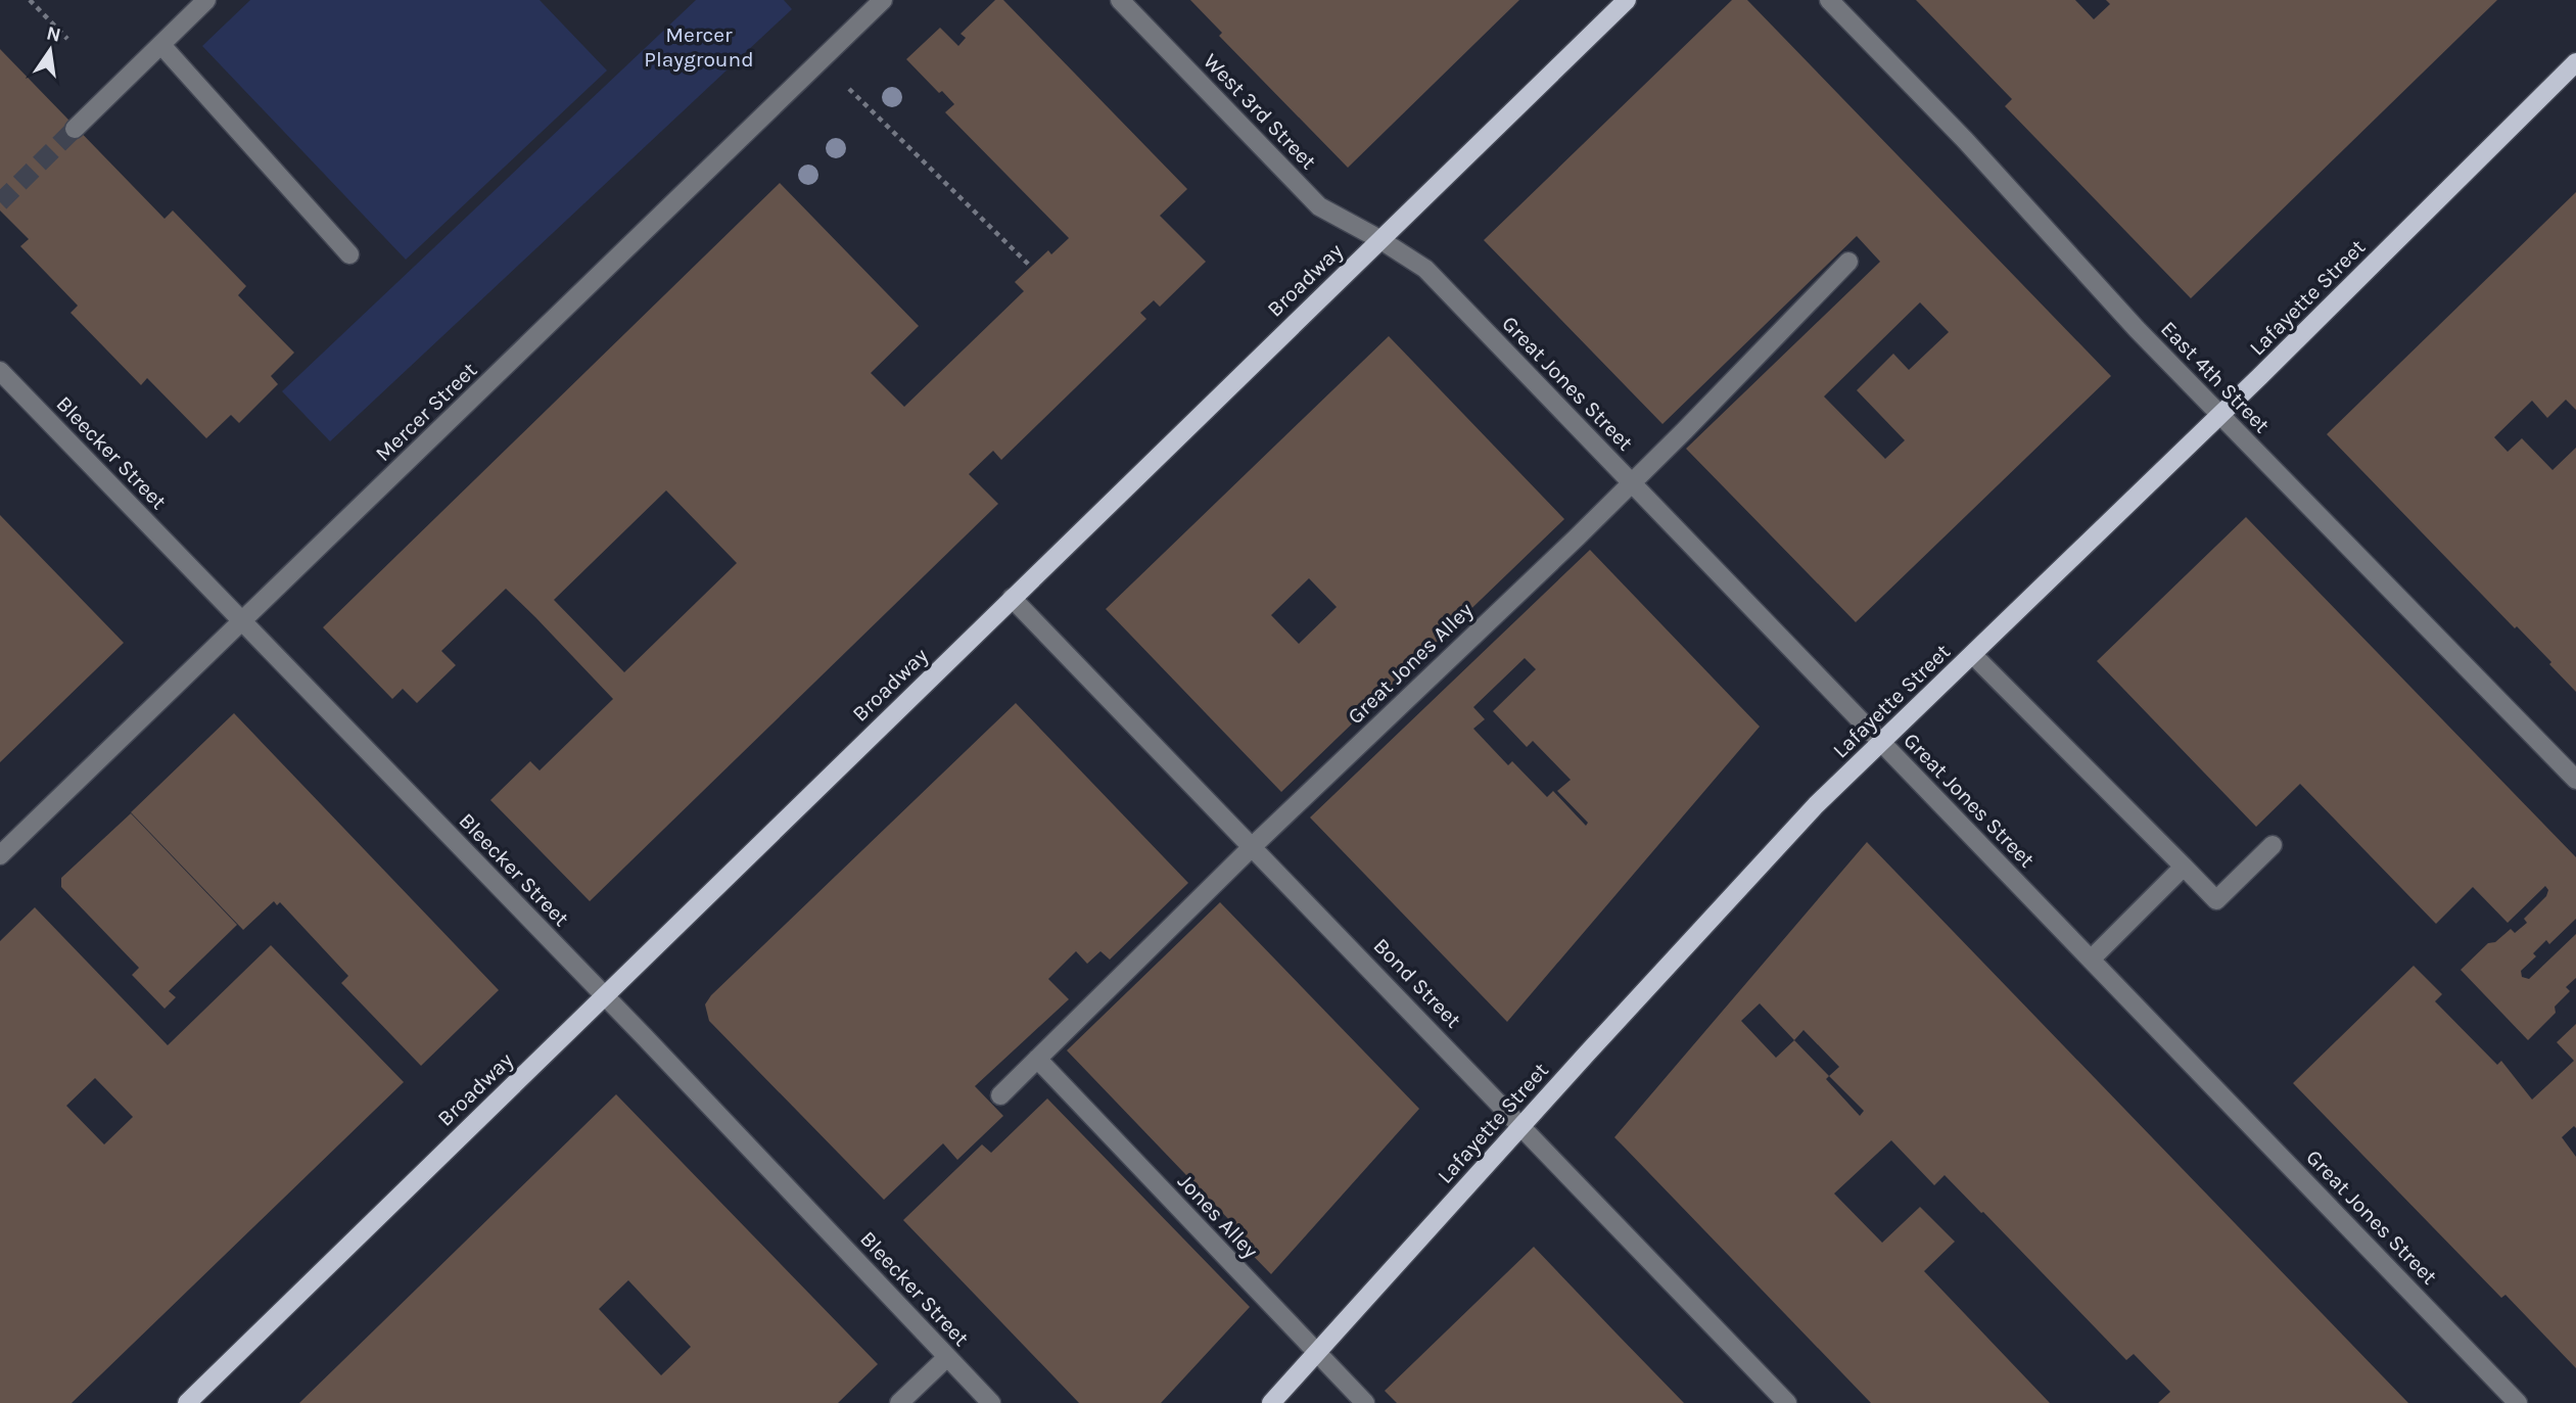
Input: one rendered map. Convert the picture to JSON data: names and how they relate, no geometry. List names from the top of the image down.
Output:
{
  "streets": {
    "main road": ["Broadway", "Lafayette Street"],
    "street": [
      "West 3rd Street",
      "East 4th Street",
      "Great Jones Street",
      "Mercer Street",
      "Bleecker Street",
      "Great Jones Alley",
      "Bond Street",
      "Jones Alley"
    ]
  },
  "crossings": [
    ["West 3rd Street", "Broadway"],
    ["West 3rd Street", "Great Jones Street"],
    ["Broadway", "Great Jones Street"],
    ["Broadway", "Bleecker Street"],
    ["Broadway", "Bond Street"],
    ["Lafayette Street", "East 4th Street"],
    ["Lafayette Street", "Great Jones Street"],
    ["Lafayette Street", "Bond Street"],
    ["Lafayette Street", "Jones Alley"],
    ["Great Jones Street", "Great Jones Alley"],
    ["Mercer Street", "Bleecker Street"],
    ["Great Jones Alley", "Bond Street"],
    ["Great Jones Alley", "Jones Alley"]
  ],
  "parks": ["Mercer Playground"],
  "north": "top"
}
